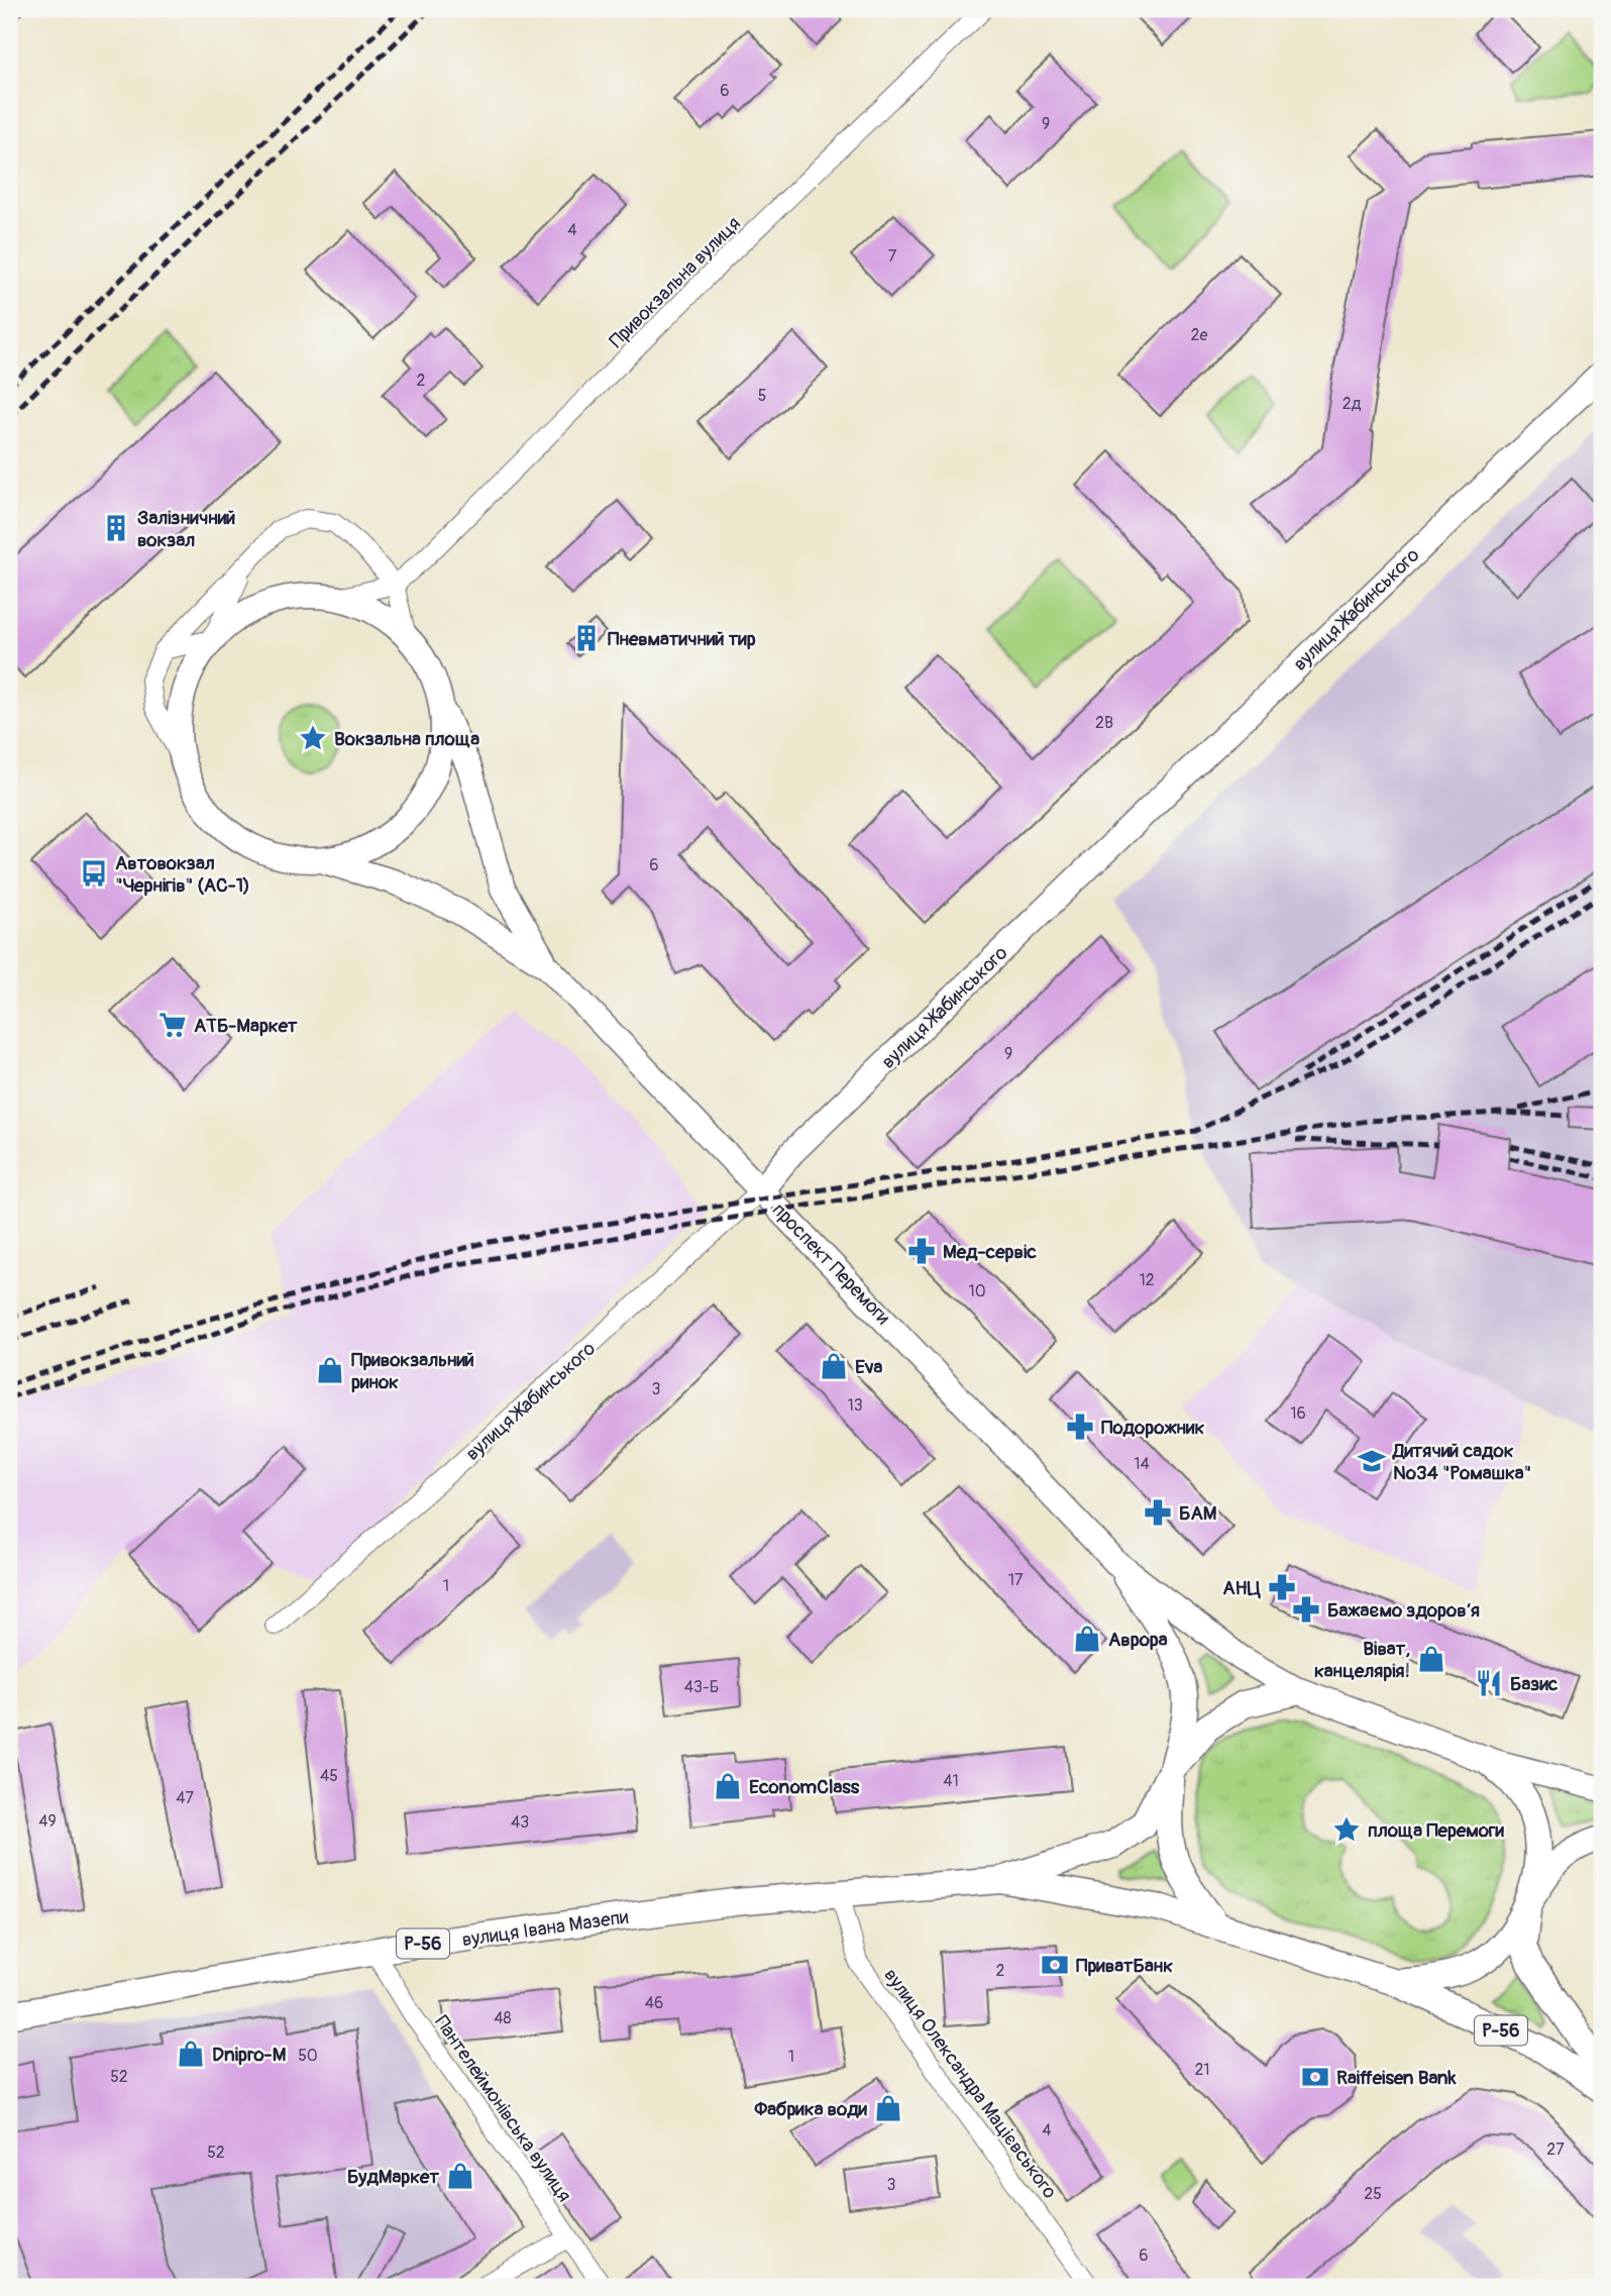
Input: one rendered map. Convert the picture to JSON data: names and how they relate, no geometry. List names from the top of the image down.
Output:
{
  "streets": {
    "main road": [
      "вулиця Жабинського",
      "проспект Перемоги",
      "вулиця Івана Мазепи",
      "Р-56"
    ],
    "street": ["Привокзальна вулиця", "вулиця Олександра Мацієвського", "Пантелеймонівська вулиця"]
  },
  "crossings": [
    ["вулиця Жабинського", "проспект Перемоги"],
    ["проспект Перемоги", "вулиця Івана Мазепи"],
    ["проспект Перемоги", "Р-56"],
    ["вулиця Івана Мазепи", "Р-56"],
    ["вулиця Івана Мазепи", "вулиця Олександра Мацієвського"],
    ["вулиця Івана Мазепи", "Пантелеймонівська вулиця"]
  ],
  "places": {
    "building": ["Залізничний вокзал", "Пневматичний тир"],
    "place": ["Вокзальна площа", "площа Перемоги"],
    "bus stop": ["Автовокзал \"Чернігів\" (АС-1)"],
    "supermarket": ["АТБ-Маркет"],
    "pharmacy": [
      "Мед-сервіс",
      "Подорожник",
      "БАМ",
      "АНЦ",
      "Бажаємо здоровʼя"
    ],
    "shop": [
      "Eva",
      "Привокзальний ринок",
      "Аврора",
      "Віват, канцелярія!",
      "EconomClass",
      "Dnipro-M",
      "Фабрика води",
      "БудМаркет"
    ],
    "school or university": ["Дитячий садок №34 \"Ромашка\""],
    "restaurant": ["Базис"],
    "bank": ["ПриватБанк", "Raiffeisen Bank"]
  },
  "house_numbers": [
    "6",
    "9",
    "4",
    "7",
    "2е",
    "2",
    "5",
    "2д",
    "2В",
    "6",
    "9",
    "12",
    "10",
    "3",
    "13",
    "16",
    "14",
    "17",
    "1",
    "43-Б",
    "45",
    "41",
    "47",
    "49",
    "43",
    "2",
    "46",
    "48",
    "50",
    "1",
    "21",
    "52",
    "4",
    "27",
    "52",
    "3",
    "25",
    "6"
  ]
}
